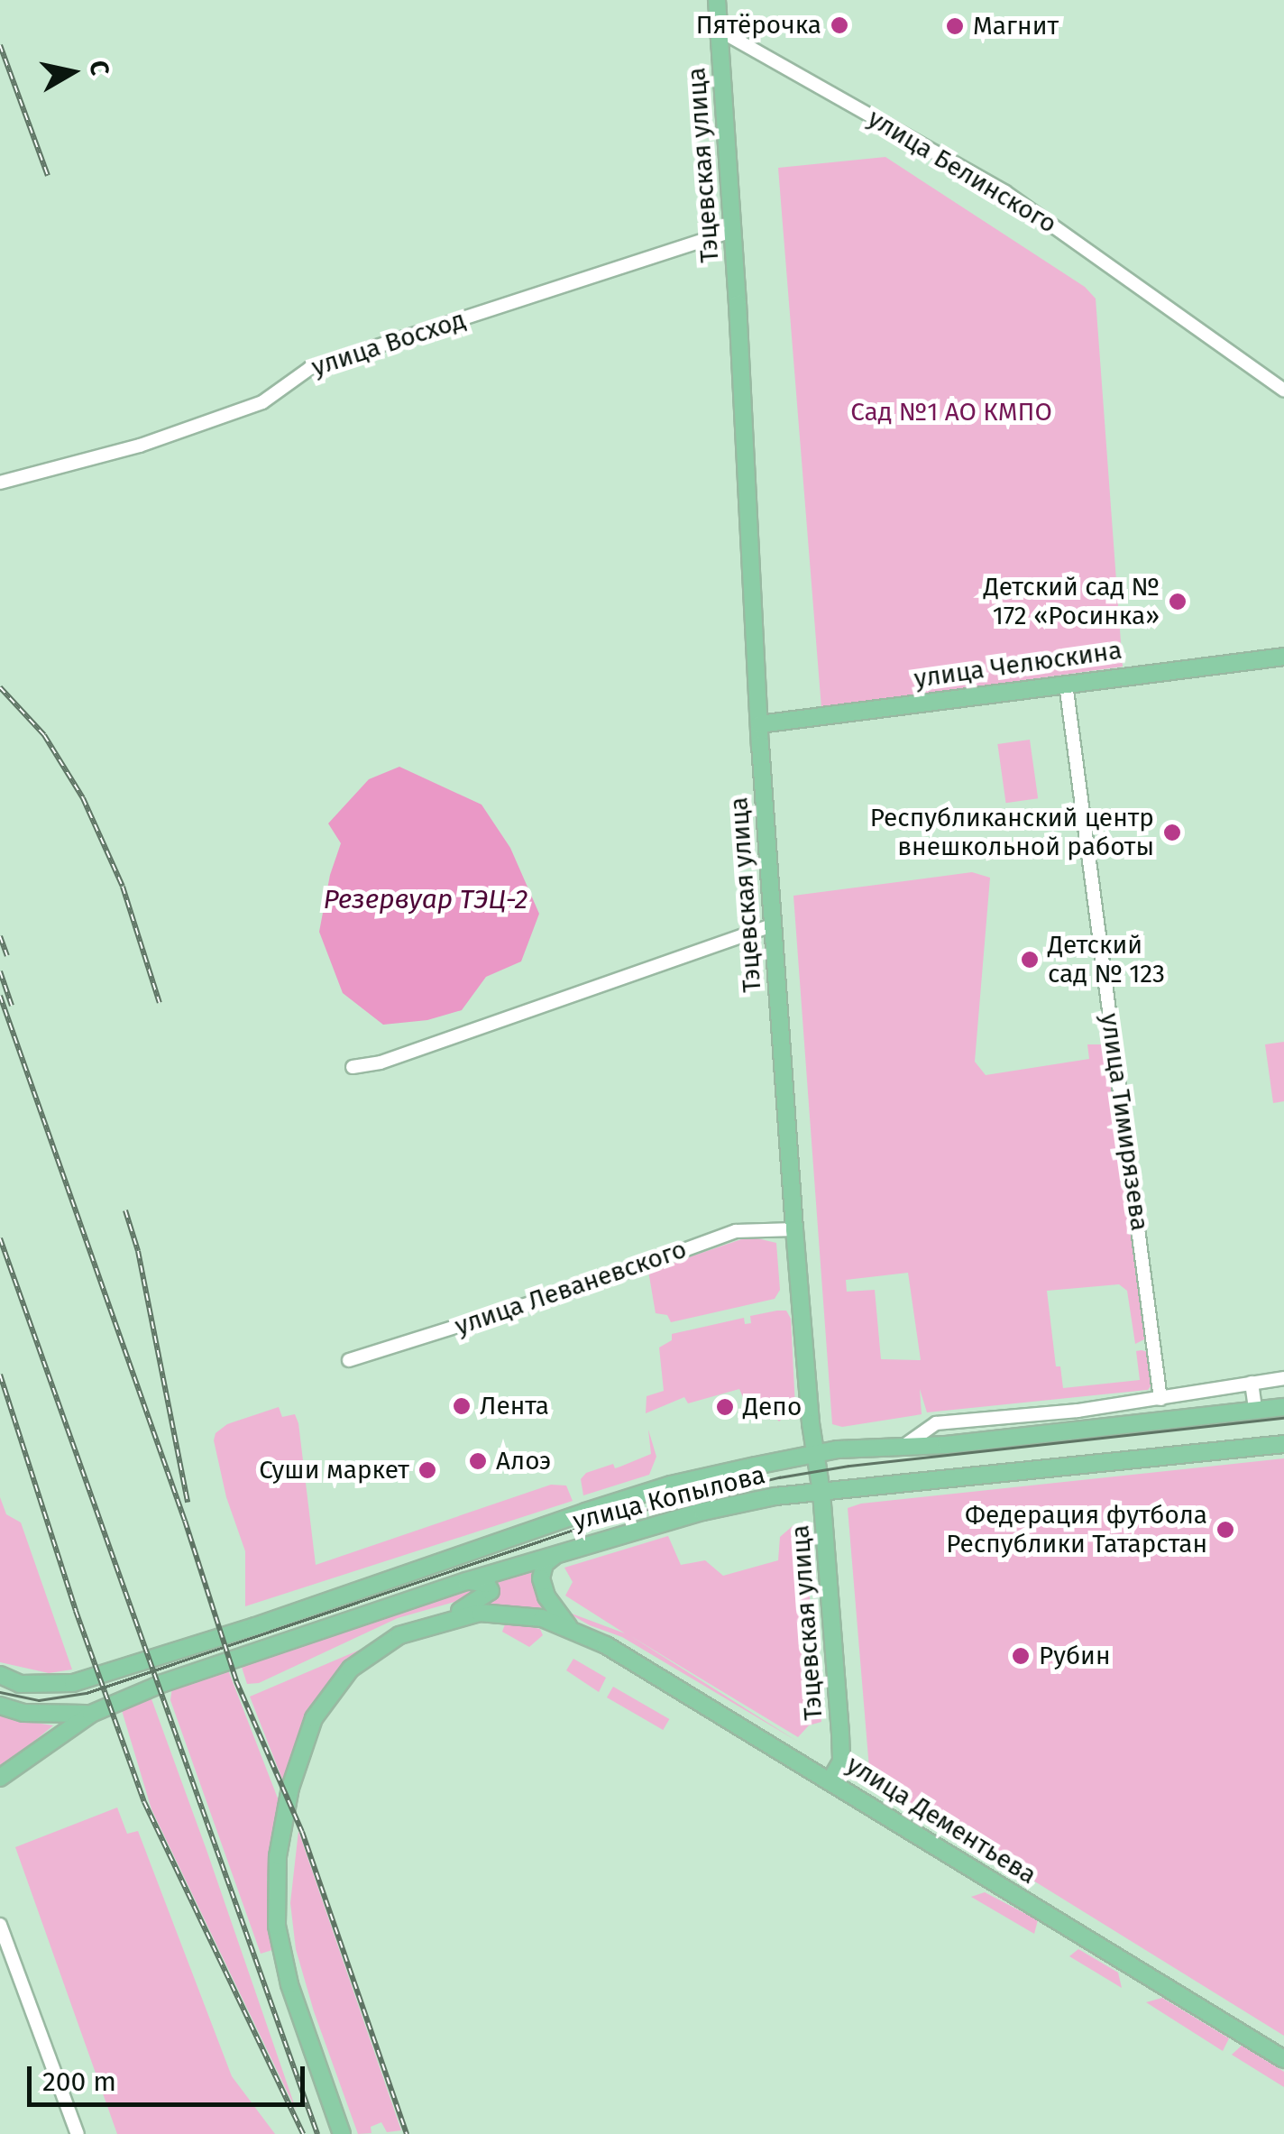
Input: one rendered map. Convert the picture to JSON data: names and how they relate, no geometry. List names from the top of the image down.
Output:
{
  "streets": {
    "main road": [
      "Тэцевская улица",
      "улица Челюскина",
      "улица Копылова",
      "улица Дементьева"
    ],
    "street": [
      "улица Белинского",
      "улица Восход",
      "улица Тимирязева",
      "улица Леваневского"
    ]
  },
  "crossings": [
    ["Тэцевская улица", "улица Белинского"],
    ["Тэцевская улица", "улица Восход"],
    ["Тэцевская улица", "улица Челюскина"],
    ["Тэцевская улица", "улица Леваневского"],
    ["Тэцевская улица", "улица Копылова"],
    ["Тэцевская улица", "улица Дементьева"],
    ["улица Челюскина", "улица Тимирязева"],
    ["улица Тимирязева", "улица Копылова"]
  ],
  "water": ["Резервуар ТЭЦ-2"],
  "parks": ["Сад №1 АО КМПО"],
  "places": [
    "Пятёрочка",
    "Магнит",
    "Детский сад № 172 «Росинка»",
    "Республиканский центр внешкольной работы",
    "Детский сад № 123",
    "Лента",
    "Депо",
    "Алоэ",
    "Суши маркет",
    "Федерация футбола Республики Татарстан",
    "Рубин"
  ],
  "scale_bar": "200 m",
  "north": "right"
}
